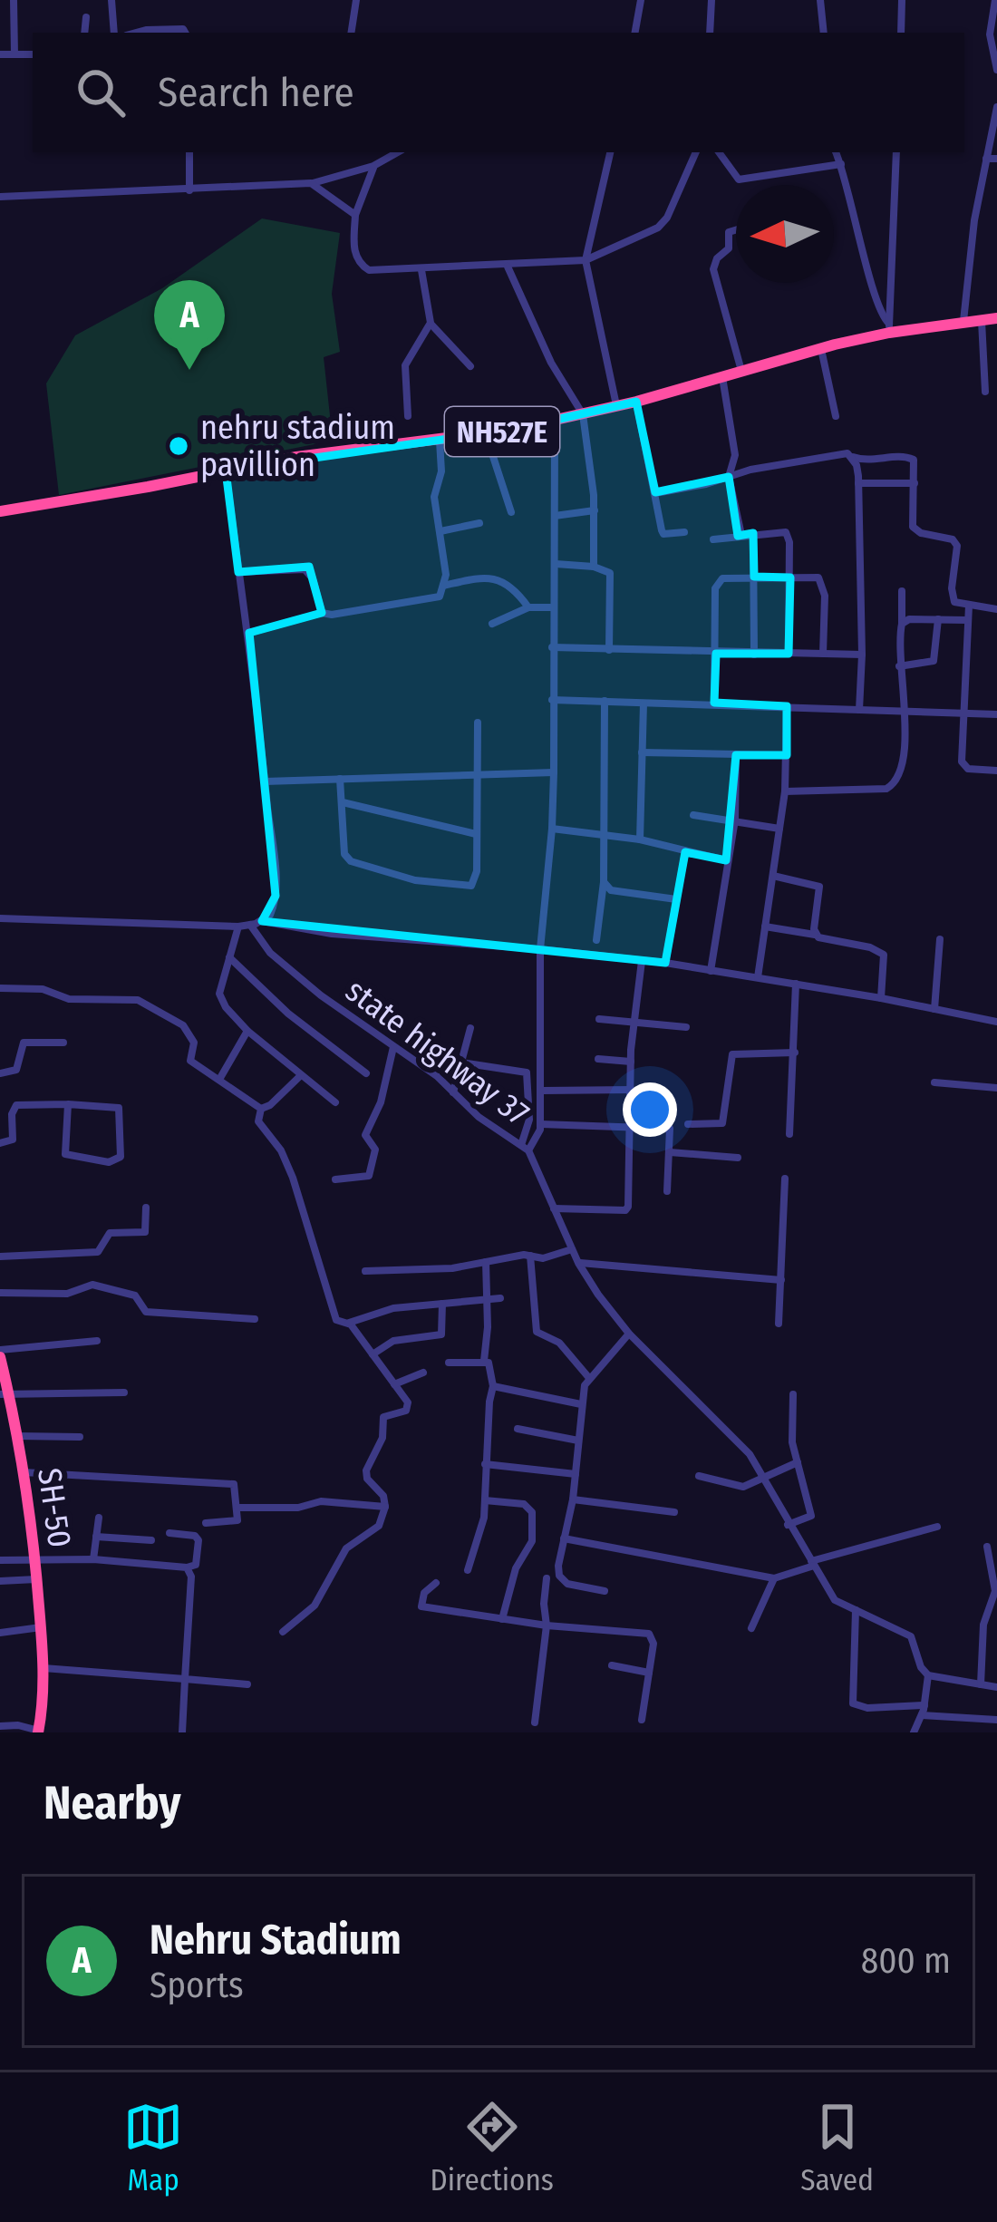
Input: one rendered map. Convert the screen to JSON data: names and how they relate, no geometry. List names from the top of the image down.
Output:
{
  "streets": {
    "highway": ["NH527E", "SH-50"],
    "street": ["state highway 37"]
  },
  "places": ["nehru stadium pavillion"],
  "north": "left",
  "page": {
    "search": "Search here",
    "pins": "A",
    "heading": "Nearby",
    "list": [
      {
        "mark": "A",
        "name": "Nehru Stadium",
        "note": "Sports",
        "value": "800 m"
      }
    ],
    "nav": ["Map", "Directions", "Saved"]
  }
}
